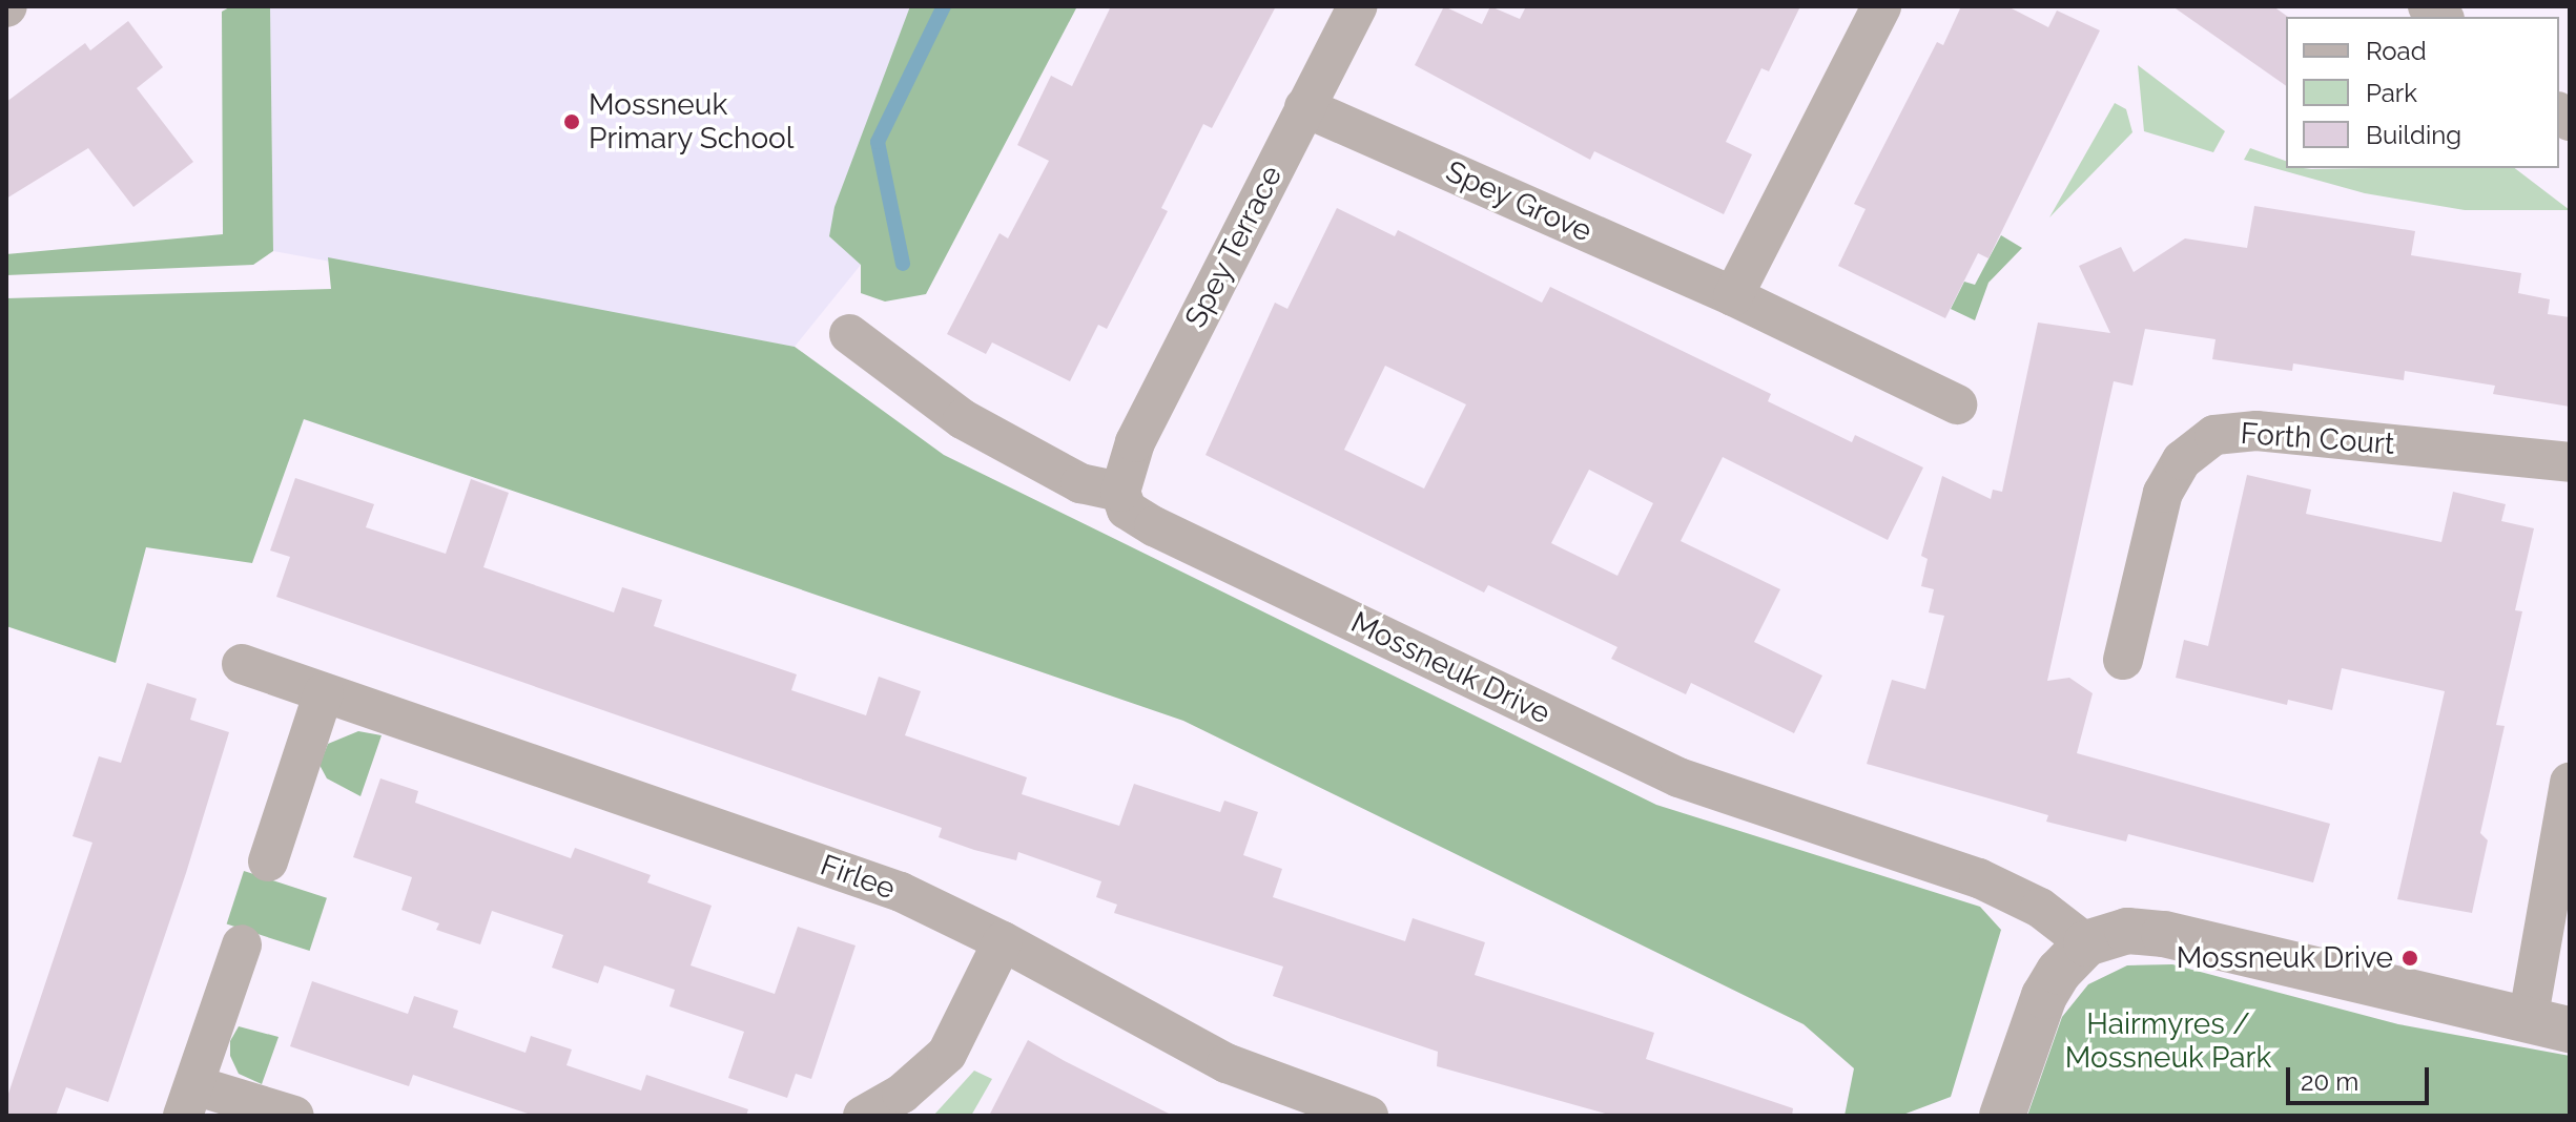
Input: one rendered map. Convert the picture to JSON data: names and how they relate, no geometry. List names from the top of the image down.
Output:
{
  "streets": {
    "street": [
      "Spey Grove",
      "Spey Terrace",
      "Forth Court",
      "Mossneuk Drive",
      "Firlee"
    ]
  },
  "crossings": [
    ["Spey Grove", "Spey Terrace"],
    ["Spey Terrace", "Mossneuk Drive"]
  ],
  "parks": ["Hairmyres / Mossneuk Park"],
  "places": ["Mossneuk Primary School", "Mossneuk Drive"],
  "legend": ["Road", "Park", "Building"],
  "scale_bar": "20 m"
}
